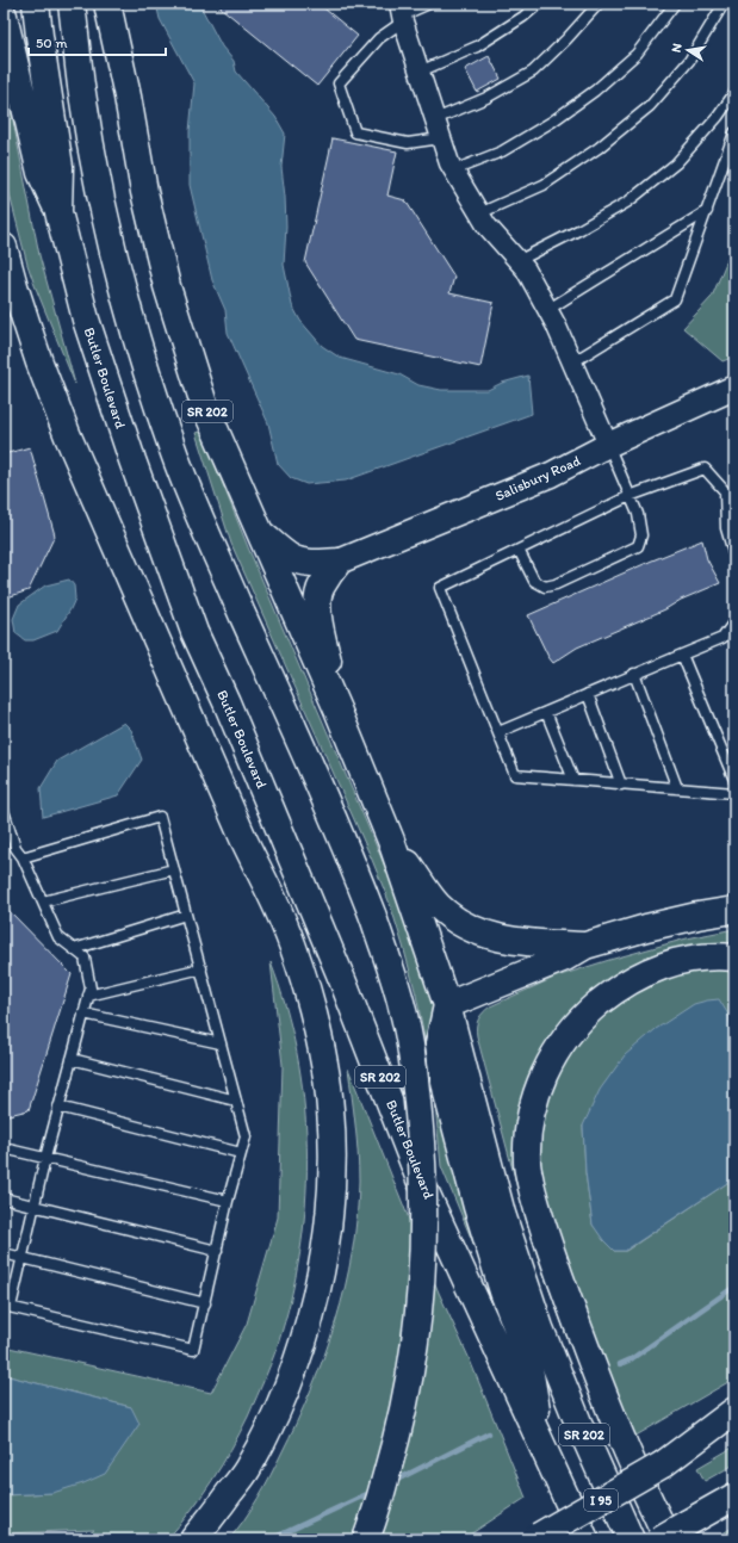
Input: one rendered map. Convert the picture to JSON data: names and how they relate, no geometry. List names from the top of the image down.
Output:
{
  "streets": {
    "main road": ["Butler Boulevard", "SR 202", "I 95"],
    "street": ["Salisbury Road"]
  },
  "crossings": [
    ["Butler Boulevard", "SR 202"]
  ],
  "scale_bar": "50 m",
  "north": "left"
}
